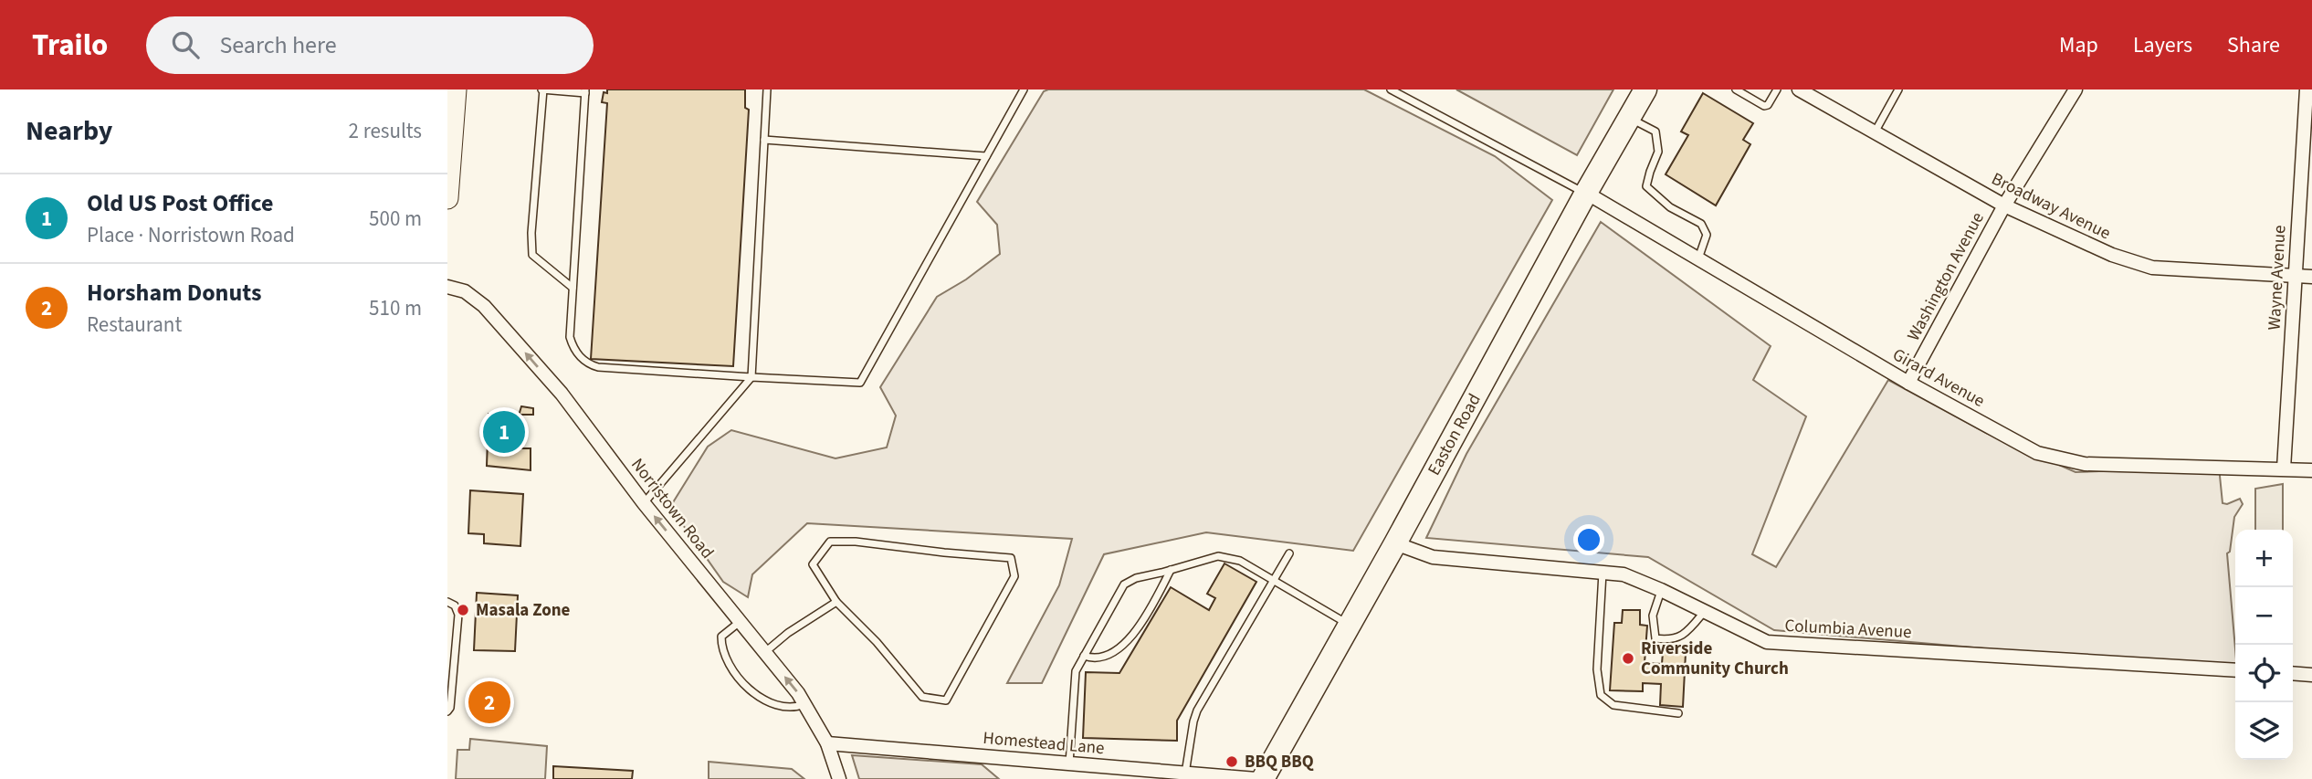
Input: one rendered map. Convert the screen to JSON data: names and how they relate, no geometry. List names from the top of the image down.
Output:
{
  "streets": {
    "highway": ["Easton Road"],
    "street": [
      "Broadway Avenue",
      "Washington Avenue",
      "Wayne Avenue",
      "Girard Avenue",
      "Norristown Road",
      "Columbia Avenue",
      "Homestead Lane"
    ]
  },
  "crossings": [
    ["Broadway Avenue", "Washington Avenue"],
    ["Broadway Avenue", "Wayne Avenue"],
    ["Washington Avenue", "Girard Avenue"],
    ["Wayne Avenue", "Girard Avenue"],
    ["Girard Avenue", "Easton Road"],
    ["Easton Road", "Columbia Avenue"],
    ["Norristown Road", "Homestead Lane"]
  ],
  "one_way": ["Norristown Road"],
  "places": ["Masala Zone", "Riverside Community Church", "BBQ BBQ"],
  "page": {
    "header": "Trailo",
    "search": "Search here",
    "nav": ["Map", "Layers", "Share"],
    "heading": ["Nearby", "2 results"],
    "list": [
      {
        "mark": "1",
        "name": "Old US Post Office",
        "note": "Place · Norristown Road",
        "value": "500 m"
      },
      {
        "mark": "2",
        "name": "Horsham Donuts",
        "note": "Restaurant",
        "value": "510 m"
      }
    ],
    "pins": ["1", "2"],
    "map_buttons": ["+", "−"]
  }
}
